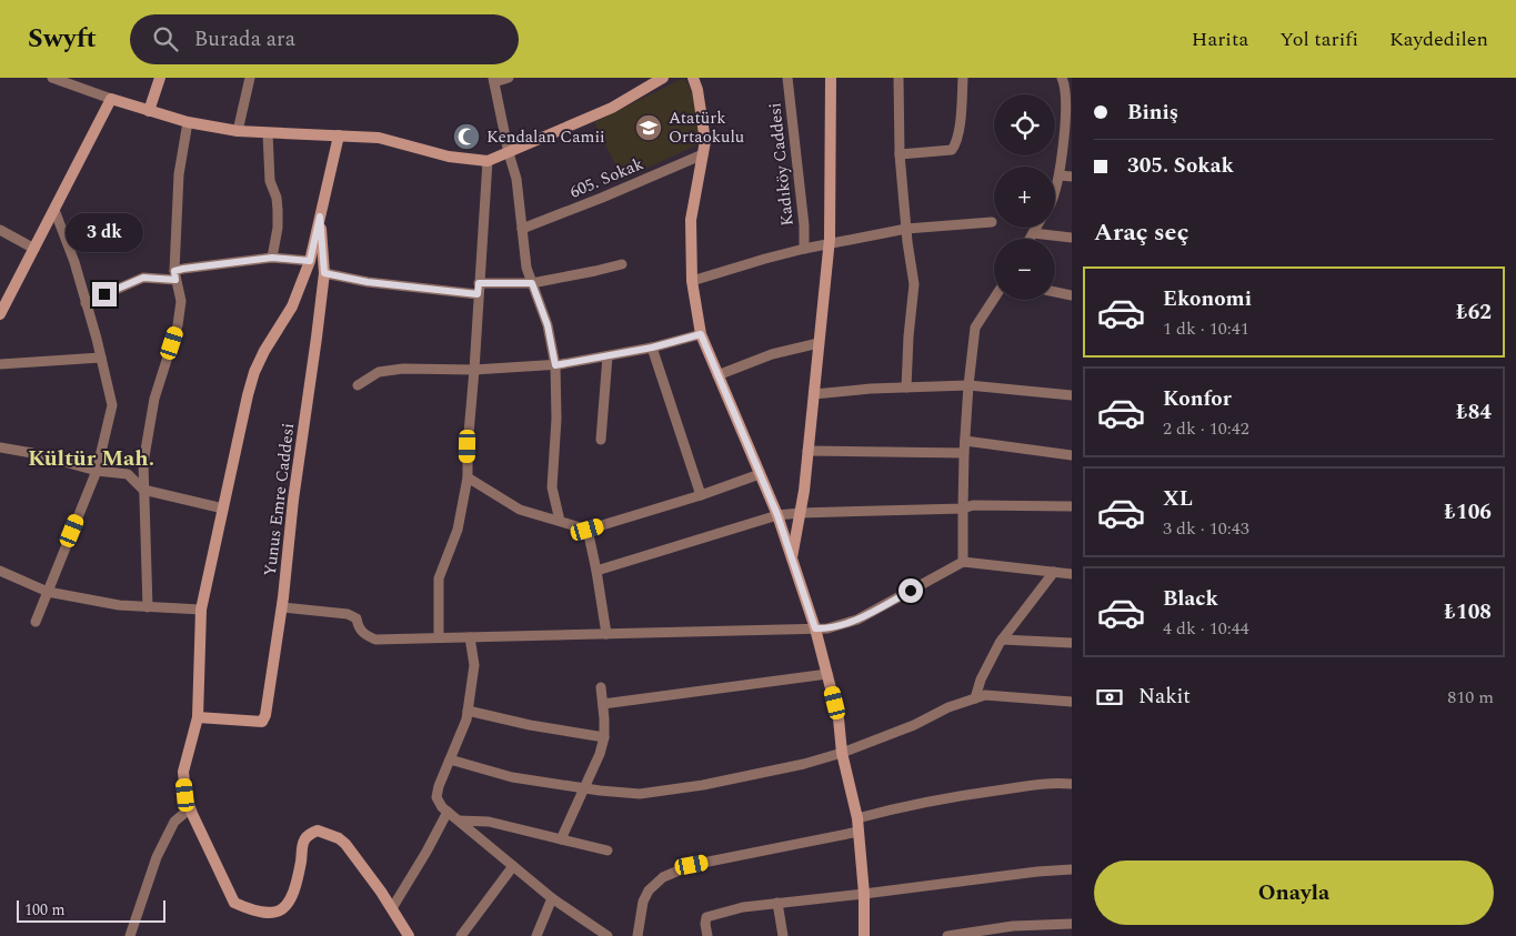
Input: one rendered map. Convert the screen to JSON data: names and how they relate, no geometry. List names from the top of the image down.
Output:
{
  "streets": {
    "street": ["Kadıköy Caddesi", "605. Sokak", "Yunus Emre Caddesi"]
  },
  "districts": ["Kültür Mah."],
  "places": {
    "school or university": ["Atatürk Ortaokulu"],
    "mosque": ["Kendalan Camii"]
  },
  "scale_bar": "100 m",
  "page": {
    "header": "Swyft",
    "search": "Burada ara",
    "nav": ["Harita", "Yol tarifi", "Kaydedilen"],
    "banner": ["Biniş", "305. Sokak"],
    "map_buttons": ["+", "−"],
    "heading": "Araç seç",
    "bubble": "3 dk",
    "list": [
      {
        "name": "Ekonomi",
        "note": "1 dk · 10:41",
        "value": "₺62"
      },
      {
        "name": "Konfor",
        "note": "2 dk · 10:42",
        "value": "₺84"
      },
      {
        "name": "XL",
        "note": "3 dk · 10:43",
        "value": "₺106"
      },
      {
        "name": "Black",
        "note": "4 dk · 10:44",
        "value": "₺108"
      }
    ],
    "pay": ["Nakit", "810 m"],
    "buttons": "Onayla",
    "scale": "100 m"
  }
}
